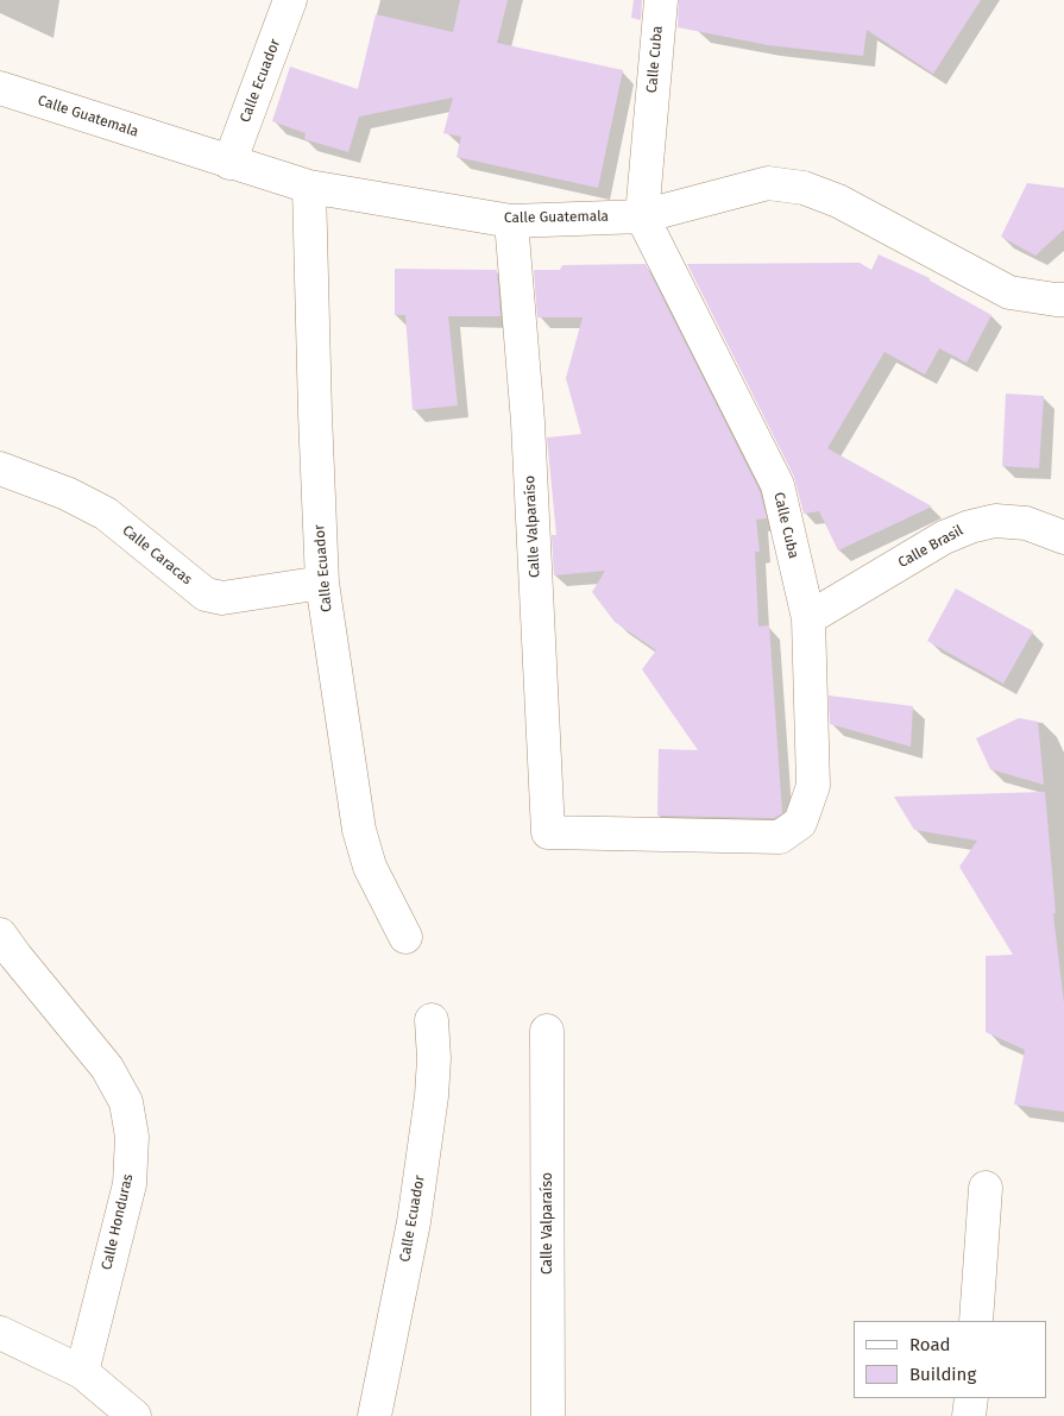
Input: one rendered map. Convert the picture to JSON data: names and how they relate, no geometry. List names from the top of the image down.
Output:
{
  "streets": {
    "street": [
      "Calle Cuba",
      "Calle Ecuador",
      "Calle Guatemala",
      "Calle Valparaíso",
      "Calle Brasil",
      "Calle Caracas",
      "Calle Honduras"
    ]
  },
  "crossings": [
    ["Calle Cuba", "Calle Guatemala"],
    ["Calle Cuba", "Calle Valparaíso"],
    ["Calle Cuba", "Calle Brasil"],
    ["Calle Ecuador", "Calle Guatemala"],
    ["Calle Ecuador", "Calle Caracas"],
    ["Calle Guatemala", "Calle Valparaíso"]
  ],
  "legend": ["Road", "Building"]
}
